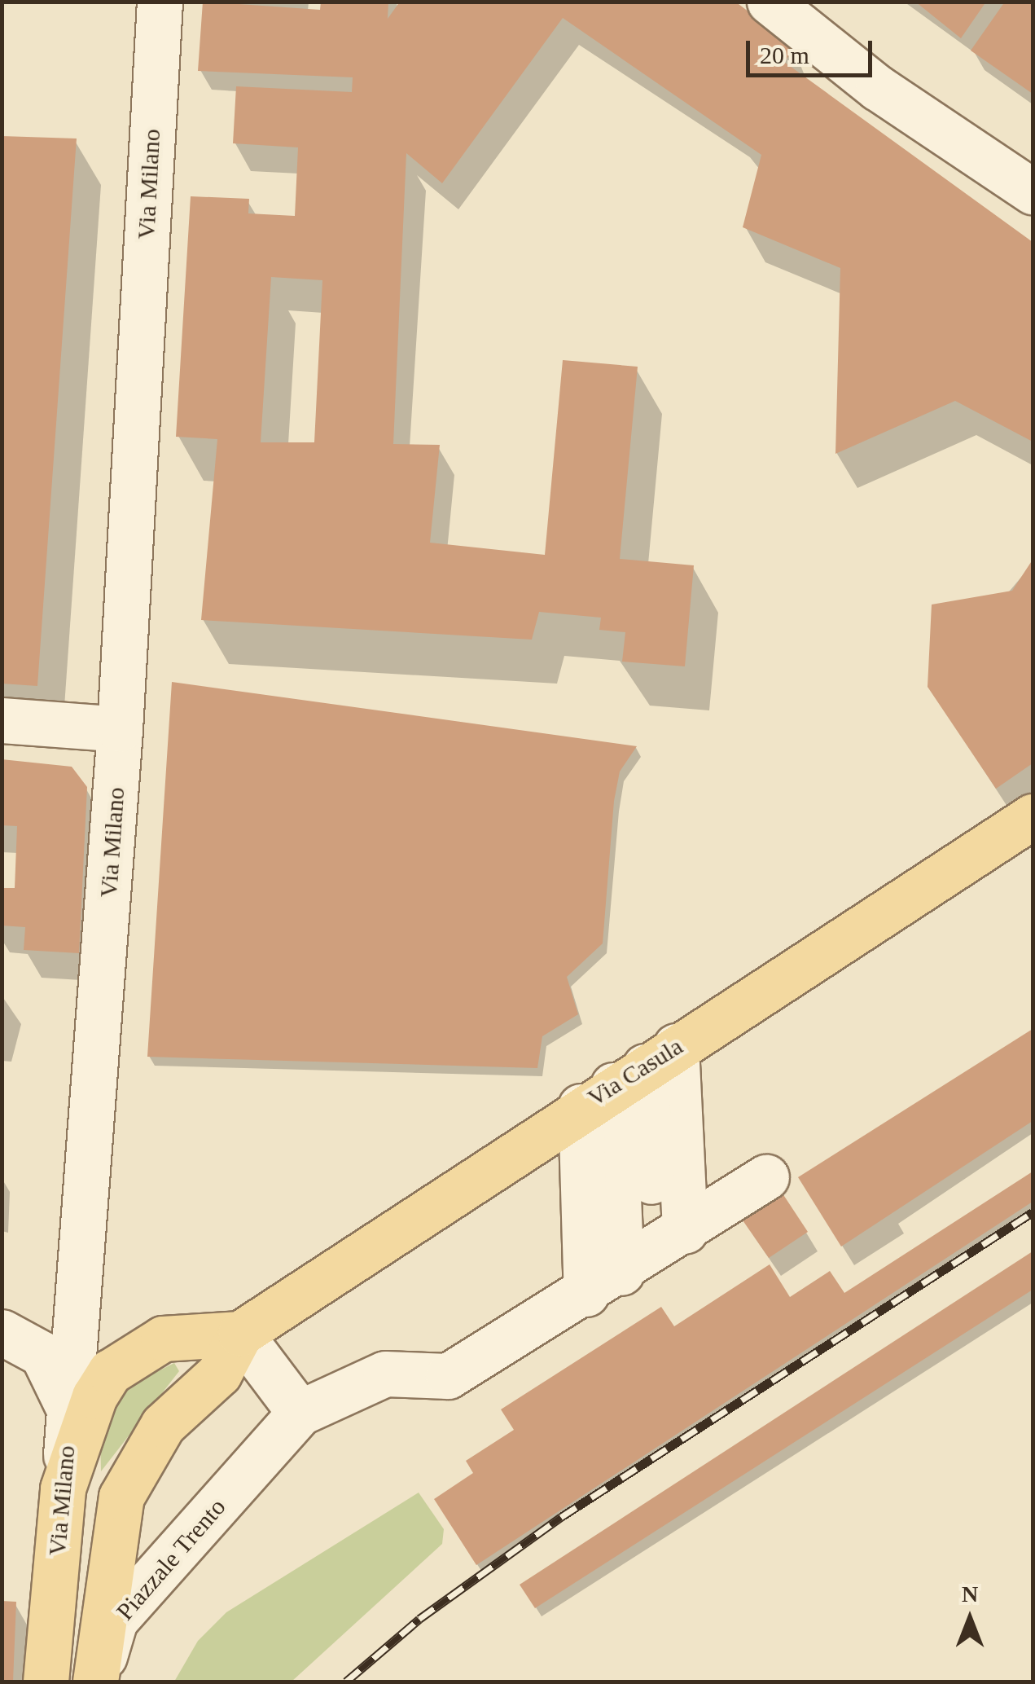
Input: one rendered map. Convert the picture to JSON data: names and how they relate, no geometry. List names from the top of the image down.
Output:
{
  "streets": {
    "main road": ["Via Milano", "Via Casula"],
    "street": ["Piazzale Trento"]
  },
  "crossings": [
    ["Via Milano", "Via Casula"],
    ["Via Casula", "Piazzale Trento"]
  ],
  "scale_bar": "20 m",
  "north": "top"
}
